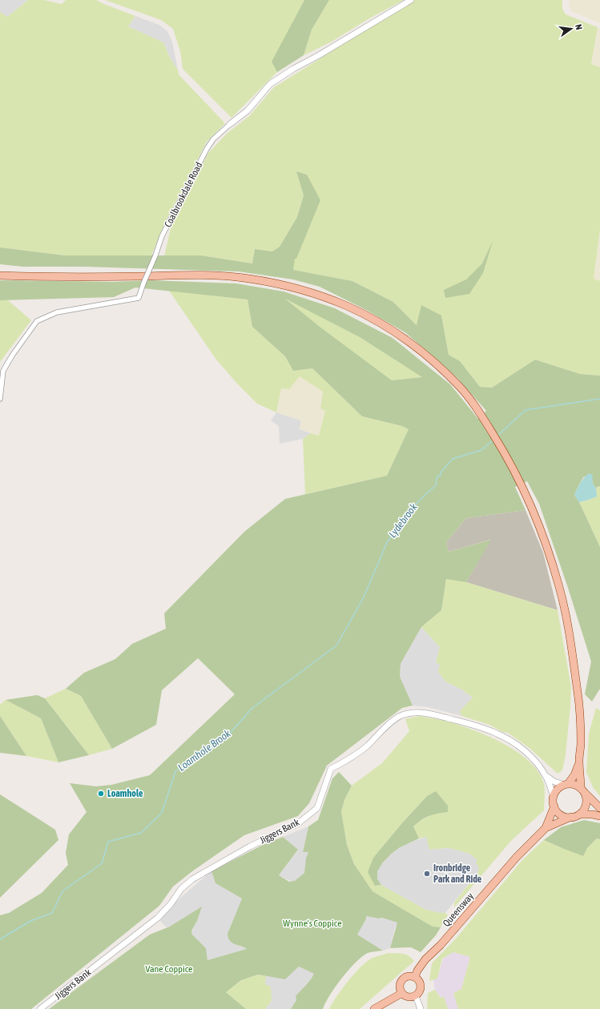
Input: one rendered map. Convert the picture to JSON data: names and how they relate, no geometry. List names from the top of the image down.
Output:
{
  "streets": {
    "main road": ["Queensway"],
    "street": ["Coalbrookdale Road", "Jiggers Bank"]
  },
  "crossings": [
    ["Jiggers Bank", "Queensway"]
  ],
  "water": ["Lydebrook", "Loamhole Brook"],
  "parks": ["Wynne's Coppice", "Vane Coppice"],
  "places": ["Loamhole", "Ironbridge Park and Ride"],
  "north": "right"
}
